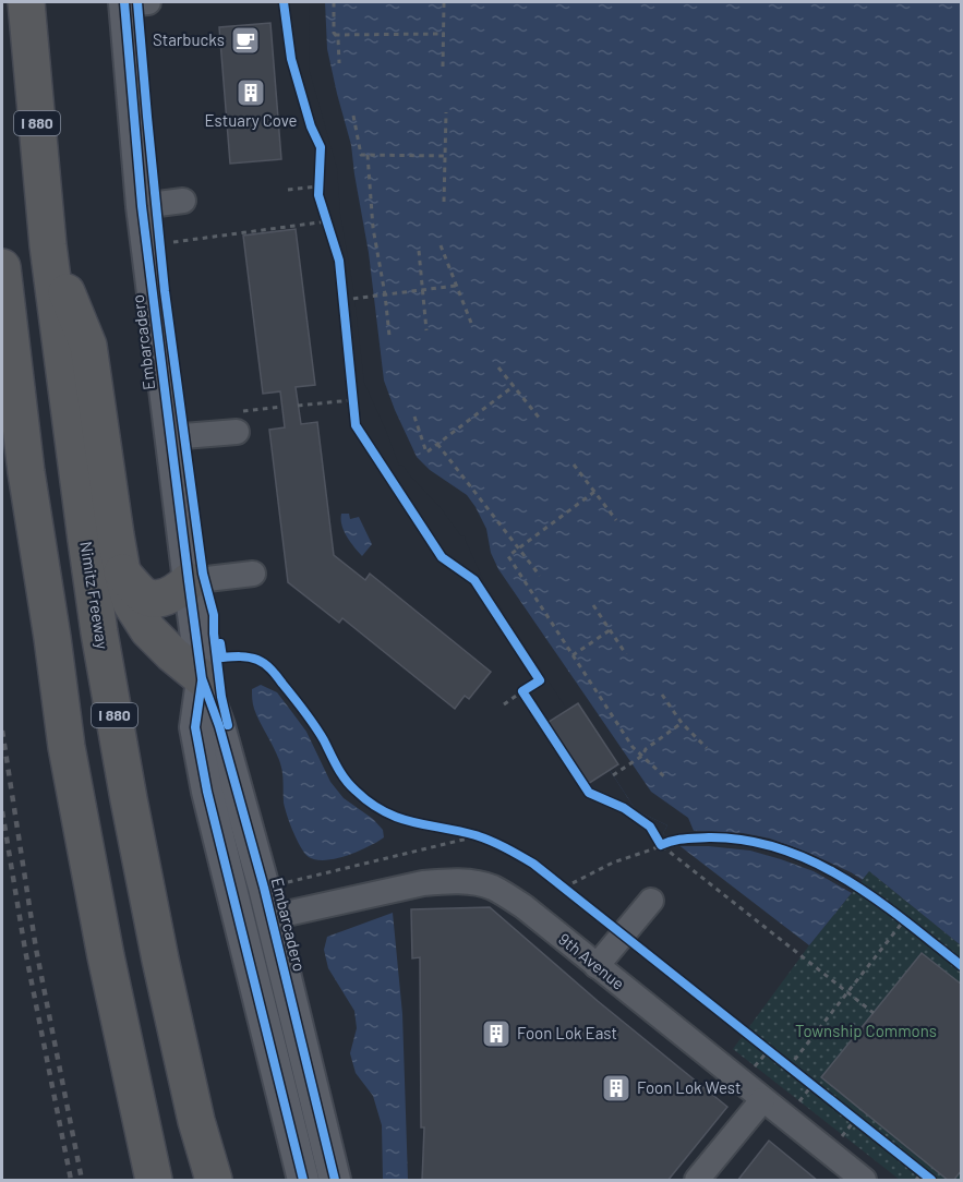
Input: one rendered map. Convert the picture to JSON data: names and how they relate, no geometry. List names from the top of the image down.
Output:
{
  "streets": {
    "highway": ["I 880", "Nimitz Freeway"],
    "main road": ["Embarcadero"],
    "street": ["9th Avenue"]
  },
  "crossings": [
    ["Embarcadero", "9th Avenue"]
  ],
  "parks": ["Township Commons"],
  "places": {
    "cafe": ["Starbucks"],
    "building": ["Estuary Cove", "Foon Lok East", "Foon Lok West"]
  }
}
